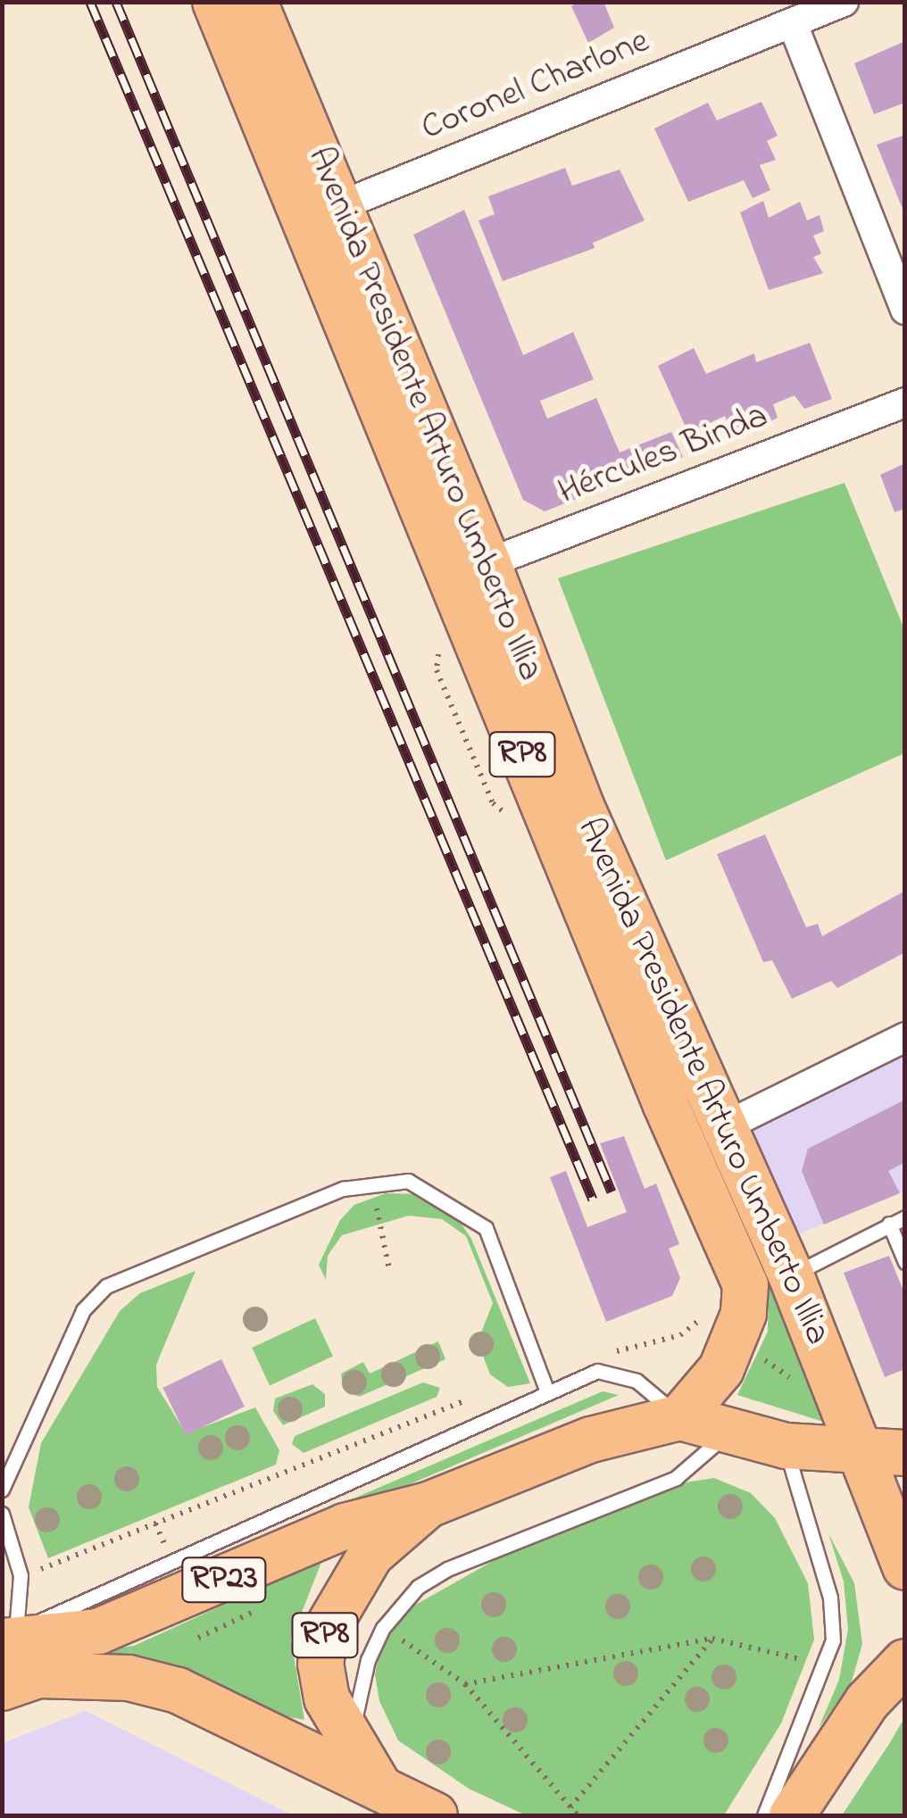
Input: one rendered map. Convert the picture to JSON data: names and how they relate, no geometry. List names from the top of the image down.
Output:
{
  "streets": {
    "main road": ["Avenida Presidente Arturo Umberto Illia", "RP8", "RP23"],
    "street": ["Coronel Charlone", "Hércules Binda"]
  },
  "crossings": [
    ["Coronel Charlone", "Avenida Presidente Arturo Umberto Illia"],
    ["Avenida Presidente Arturo Umberto Illia", "Hércules Binda"],
    ["Avenida Presidente Arturo Umberto Illia", "RP8"],
    ["RP8", "RP23"]
  ]
}
